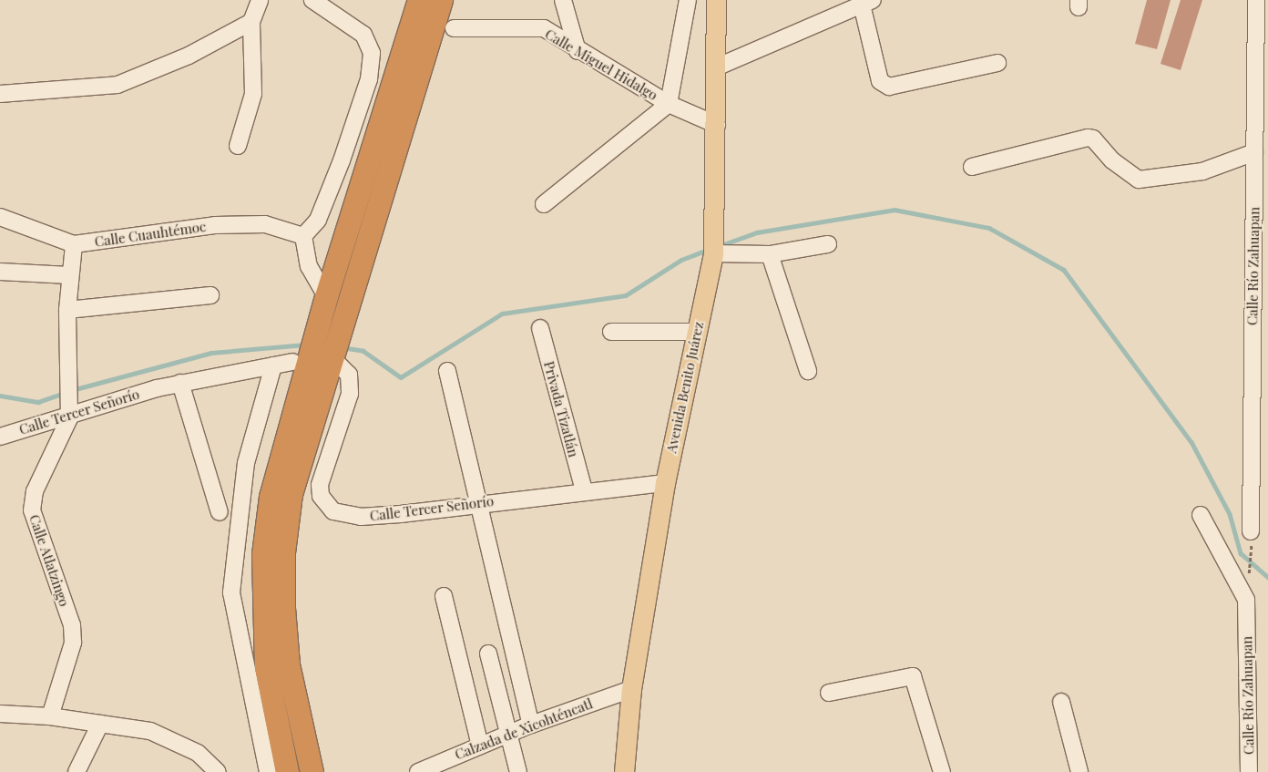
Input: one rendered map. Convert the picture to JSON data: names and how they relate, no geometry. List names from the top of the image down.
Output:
{
  "streets": {
    "main road": ["Avenida Benito Juárez"],
    "street": [
      "Calle Miguel Hidalgo",
      "Calle Cuauhtémoc",
      "Calle Río Zahuapan",
      "Privada Tizatlán",
      "Calle Tercer Señorío",
      "Calle Atlatzingo",
      "Calzada de Xicohténcatl"
    ]
  },
  "crossings": [
    ["Calle Miguel Hidalgo", "Avenida Benito Juárez"],
    ["Calle Cuauhtémoc", "Calle Atlatzingo"],
    ["Avenida Benito Juárez", "Calle Tercer Señorío"],
    ["Avenida Benito Juárez", "Calzada de Xicohténcatl"],
    ["Privada Tizatlán", "Calle Tercer Señorío"],
    ["Calle Tercer Señorío", "Calle Atlatzingo"]
  ]
}
